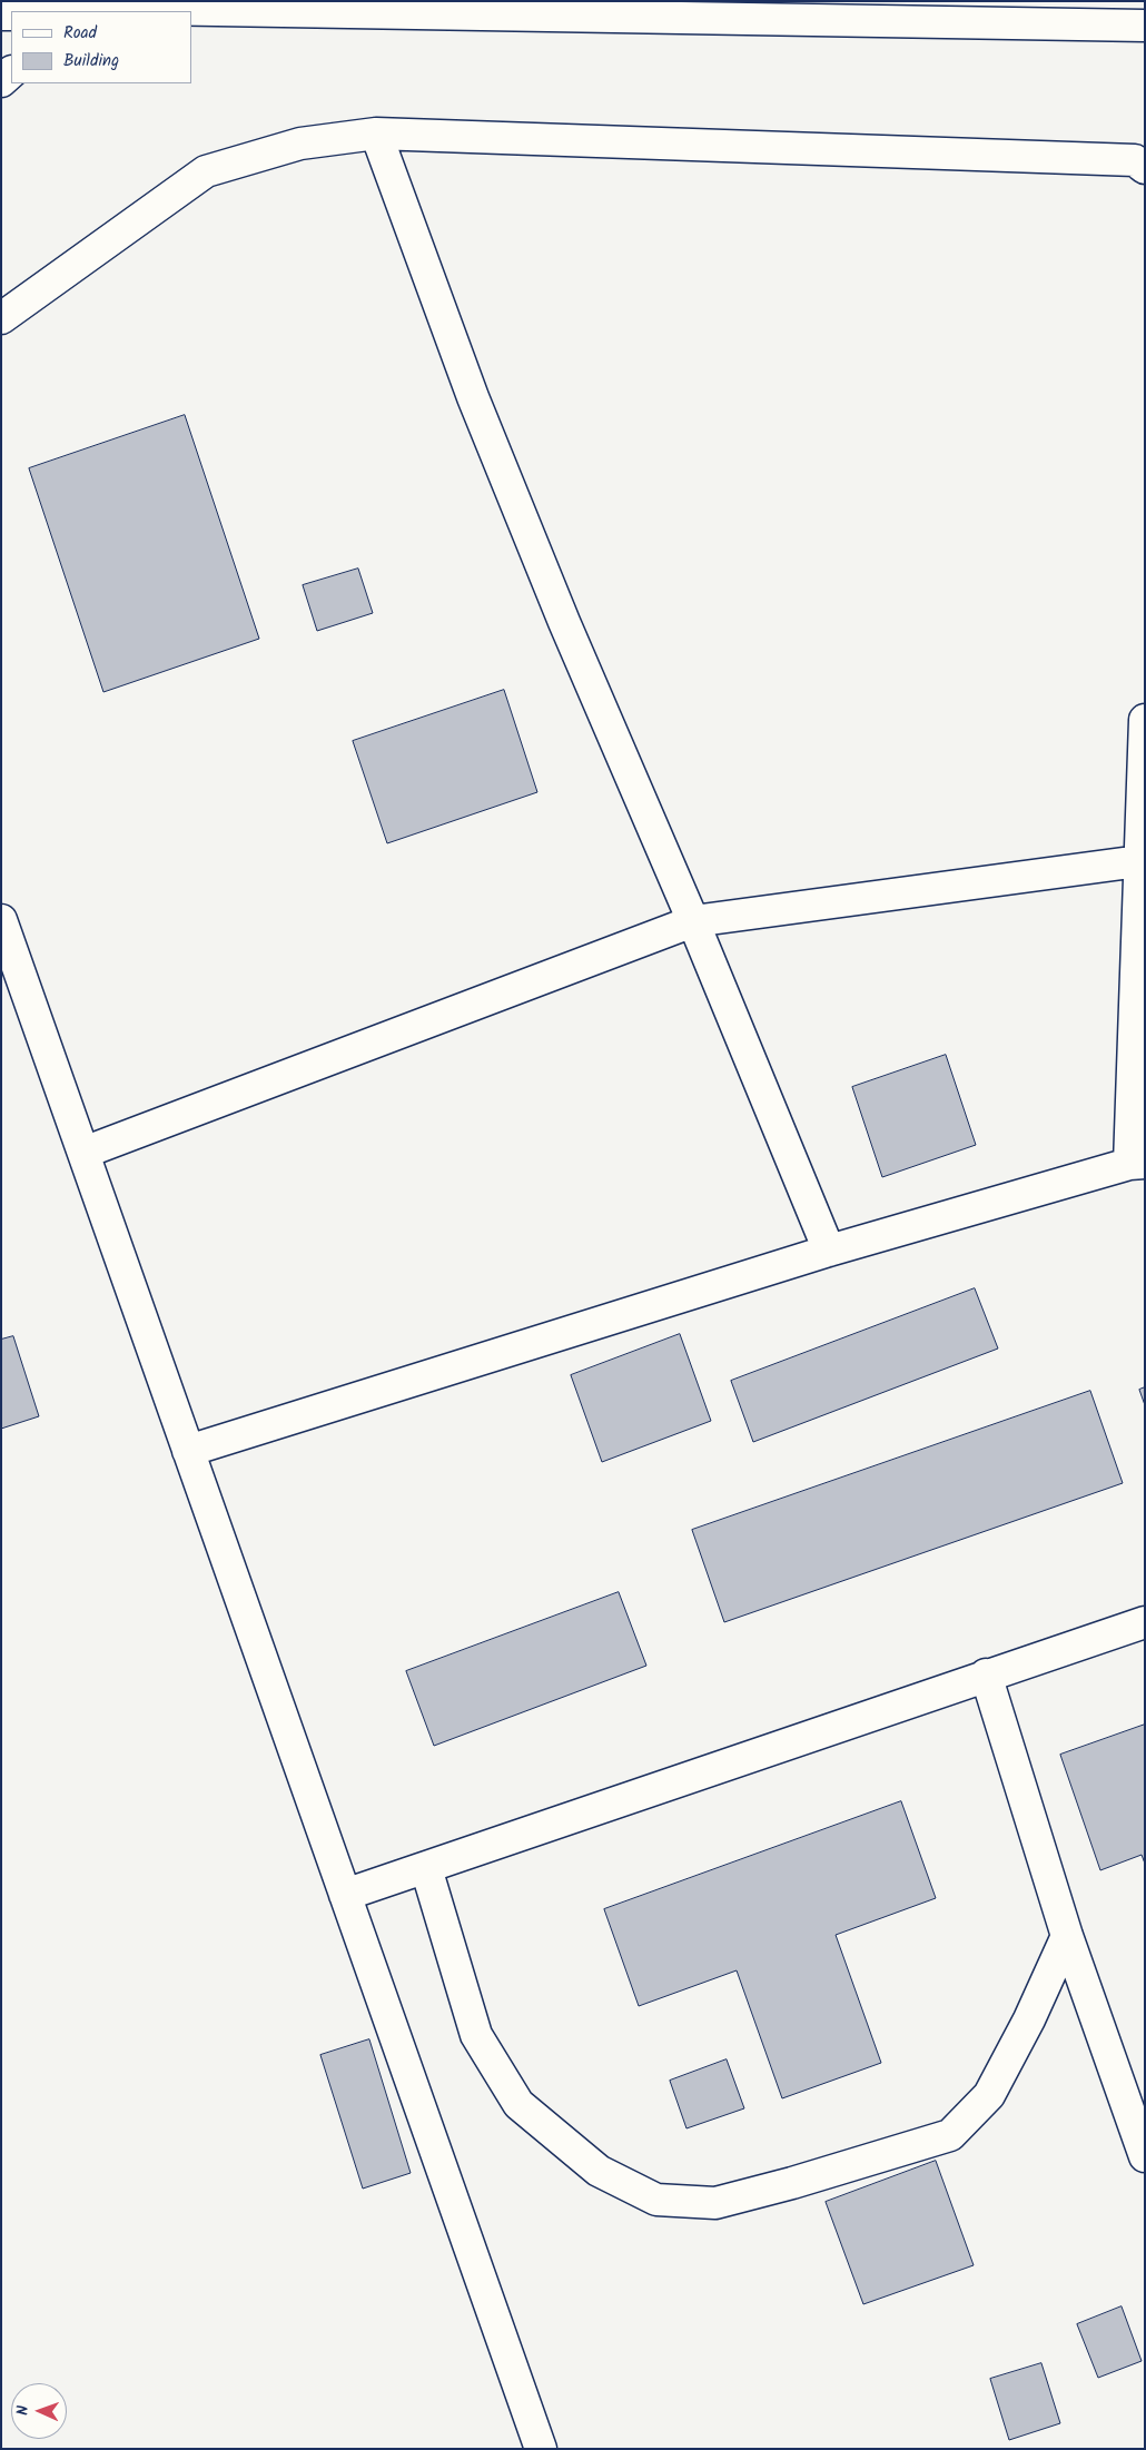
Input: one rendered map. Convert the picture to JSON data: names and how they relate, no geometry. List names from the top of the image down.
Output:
{
  "legend": ["Road", "Building"],
  "north": "left"
}
